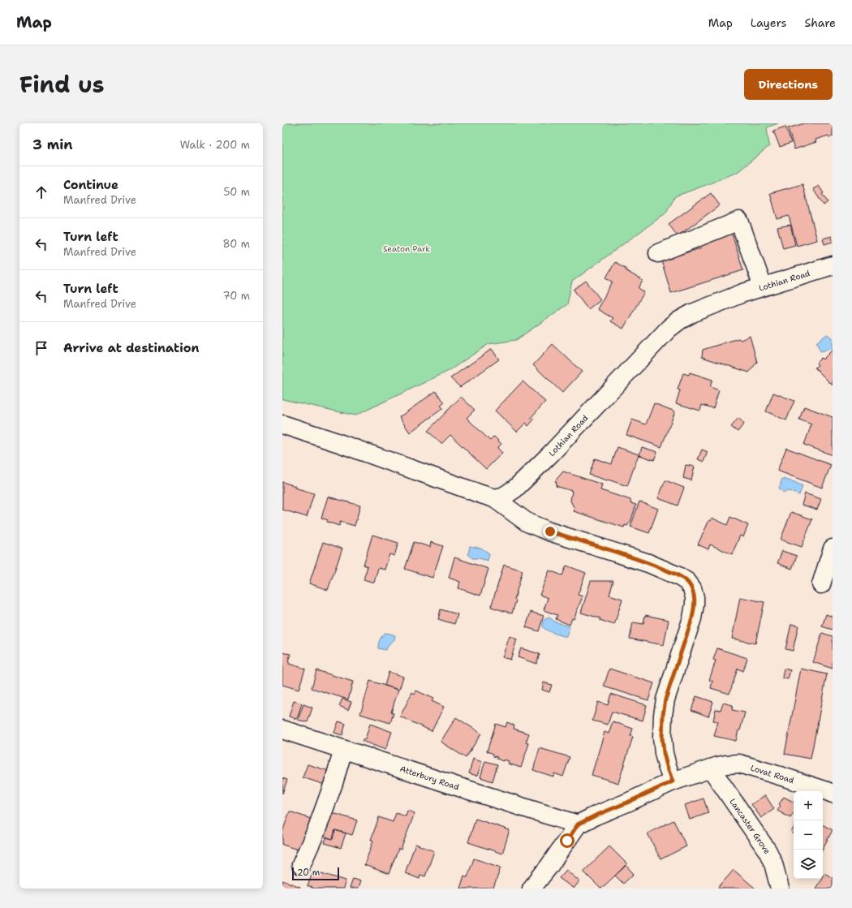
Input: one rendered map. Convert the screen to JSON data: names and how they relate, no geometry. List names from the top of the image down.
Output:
{
  "streets": {
    "street": [
      "Lothian Road",
      "Lovat Road",
      "Atterbury Road",
      "Lancaster Grove"
    ]
  },
  "crossings": [
    ["Lovat Road", "Atterbury Road"],
    ["Lovat Road", "Lancaster Grove"]
  ],
  "parks": ["Seaton Park"],
  "scale_bar": "20 m",
  "page": {
    "header": "Map",
    "nav": ["Map", "Layers", "Share"],
    "title": "Find us",
    "buttons": "Directions",
    "heading": ["3 min", "Walk · 200 m"],
    "list": [
      ["Continue", "Manfred Drive", "50 m"],
      ["Turn left", "Manfred Drive", "80 m"],
      ["Turn left", "Manfred Drive", "70 m"],
      "Arrive at destination"
    ],
    "map_buttons": ["+", "−"],
    "scale": "20 m"
  }
}
